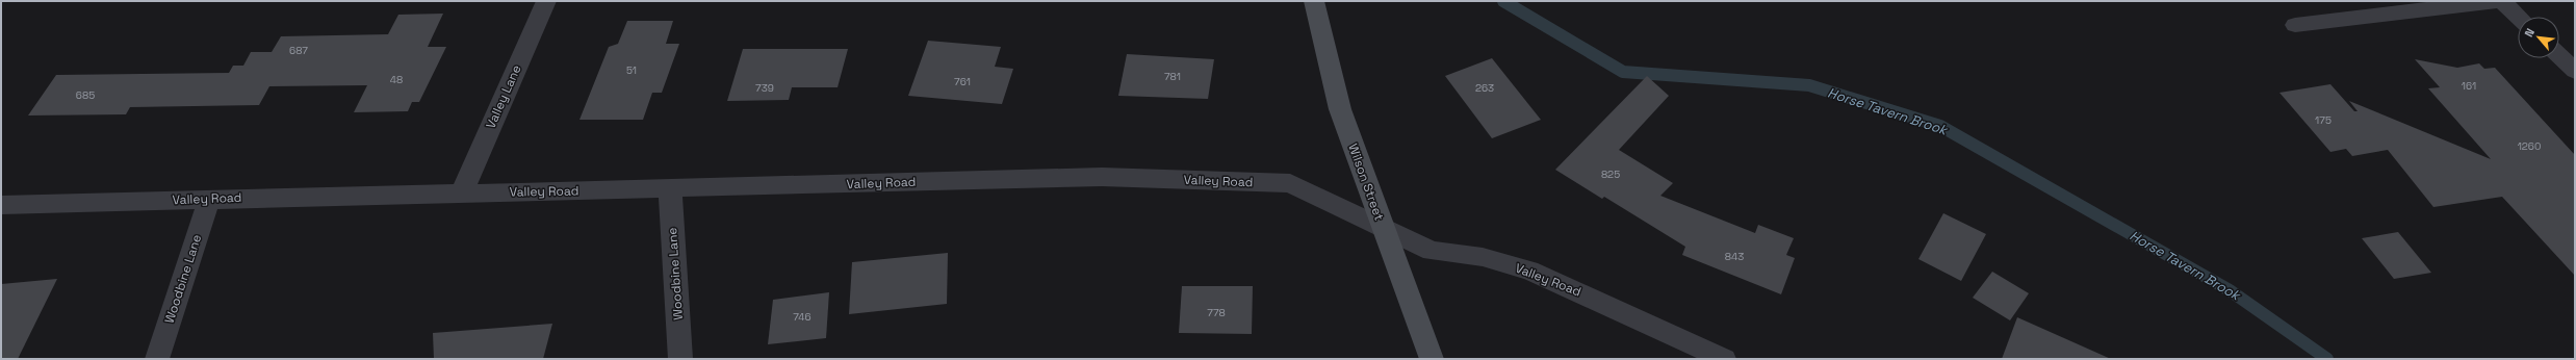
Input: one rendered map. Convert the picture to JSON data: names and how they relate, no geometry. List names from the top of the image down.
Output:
{
  "streets": {
    "main road": ["Wilson Street"],
    "street": ["Valley Lane", "Valley Road", "Woodbine Lane"]
  },
  "crossings": [
    ["Valley Lane", "Valley Road"],
    ["Valley Road", "Wilson Street"],
    ["Valley Road", "Woodbine Lane"]
  ],
  "water": ["Horse Tavern Brook"],
  "house_numbers": [
    "687",
    "51",
    "781",
    "48",
    "761",
    "161",
    "739",
    "263",
    "685",
    "175",
    "1260",
    "825",
    "843",
    "778",
    "746"
  ],
  "north": "top left"
}
